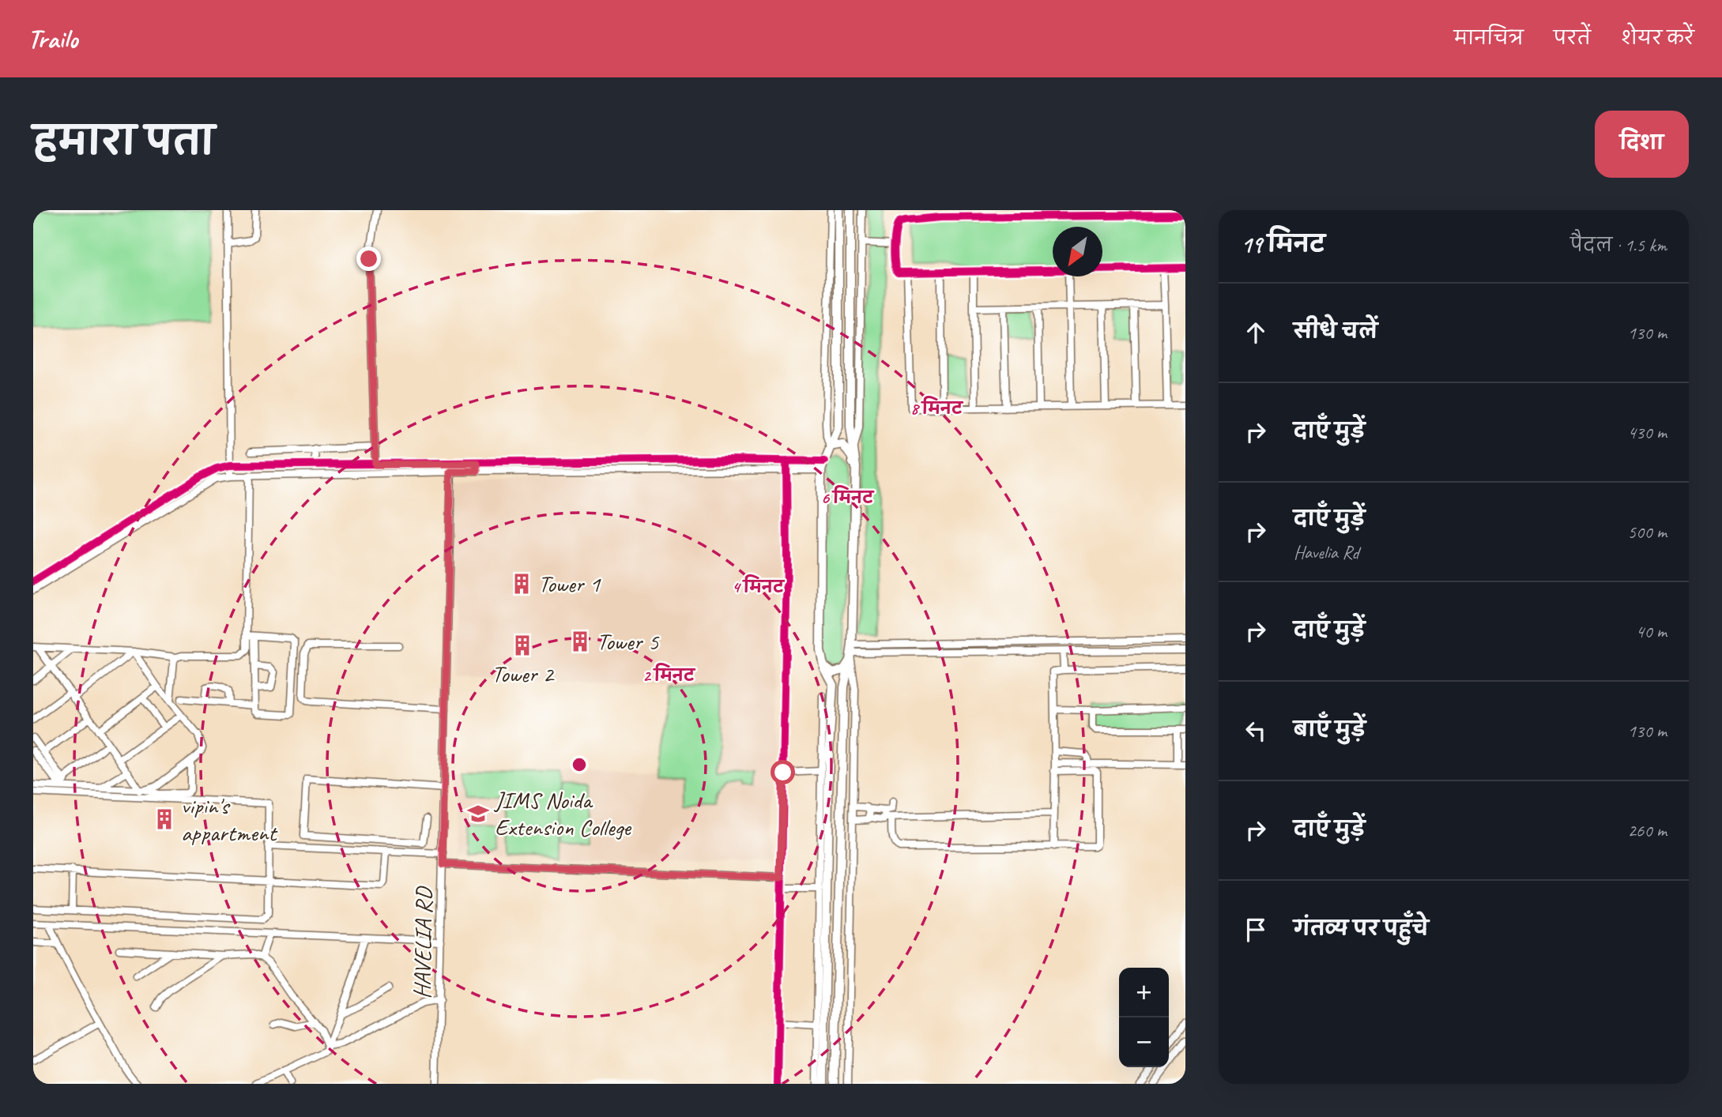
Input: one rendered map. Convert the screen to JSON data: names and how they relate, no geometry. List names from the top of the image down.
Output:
{
  "streets": {
    "street": ["HAVELIA RD"]
  },
  "places": {
    "building": [
      "Tower 1",
      "Tower 5",
      "Tower 2",
      "vipin's appartment"
    ],
    "school or university": ["JIMS Noida Extension College"]
  },
  "north": "bottom left",
  "page": {
    "header": "Trailo",
    "nav": ["मानचित्र", "परतें", "शेयर करें"],
    "title": "हमारा पता",
    "buttons": "दिशा",
    "heading": ["19 मिनट", "पैदल · 1.5 km"],
    "list": [
      ["सीधे चलें", "130 m"],
      ["दाएँ मुड़ें", "430 m"],
      ["दाएँ मुड़ें", "Havelia Rd", "500 m"],
      ["दाएँ मुड़ें", "40 m"],
      ["बाएँ मुड़ें", "130 m"],
      ["दाएँ मुड़ें", "260 m"],
      "गंतव्य पर पहुँचे"
    ],
    "map_buttons": ["+", "−"]
  },
  "rings": [
    "8 मिनट",
    "6 मिनट",
    "4 मिनट",
    "2 मिनट"
  ]
}
